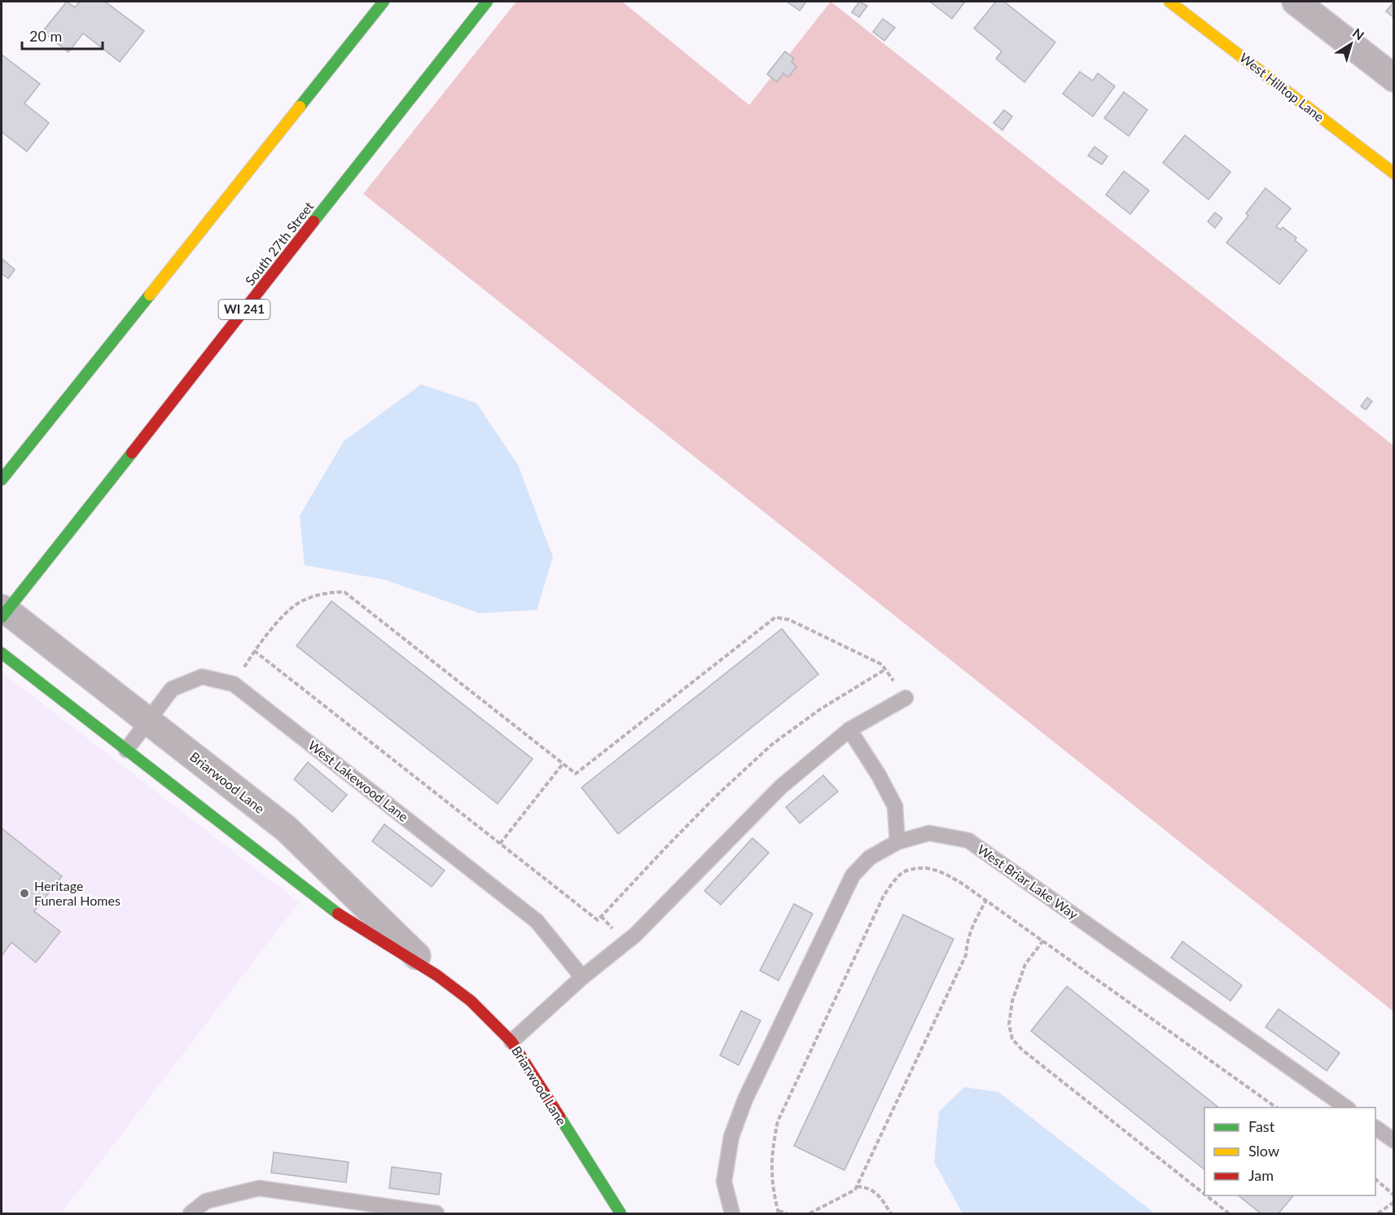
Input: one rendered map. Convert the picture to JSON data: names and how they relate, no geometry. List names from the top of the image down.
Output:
{
  "streets": {
    "main road": [
      "West Hilltop Lane",
      "South 27th Street",
      "WI 241",
      "Briarwood Lane"
    ],
    "lane": ["West Lakewood Lane", "West Briar Lake Way"]
  },
  "crossings": [
    ["South 27th Street", "Briarwood Lane"],
    ["West Lakewood Lane", "Briarwood Lane"]
  ],
  "places": ["Heritage Funeral Homes"],
  "legend": ["Fast", "Slow", "Jam"],
  "scale_bar": "20 m",
  "north": "top right"
}
